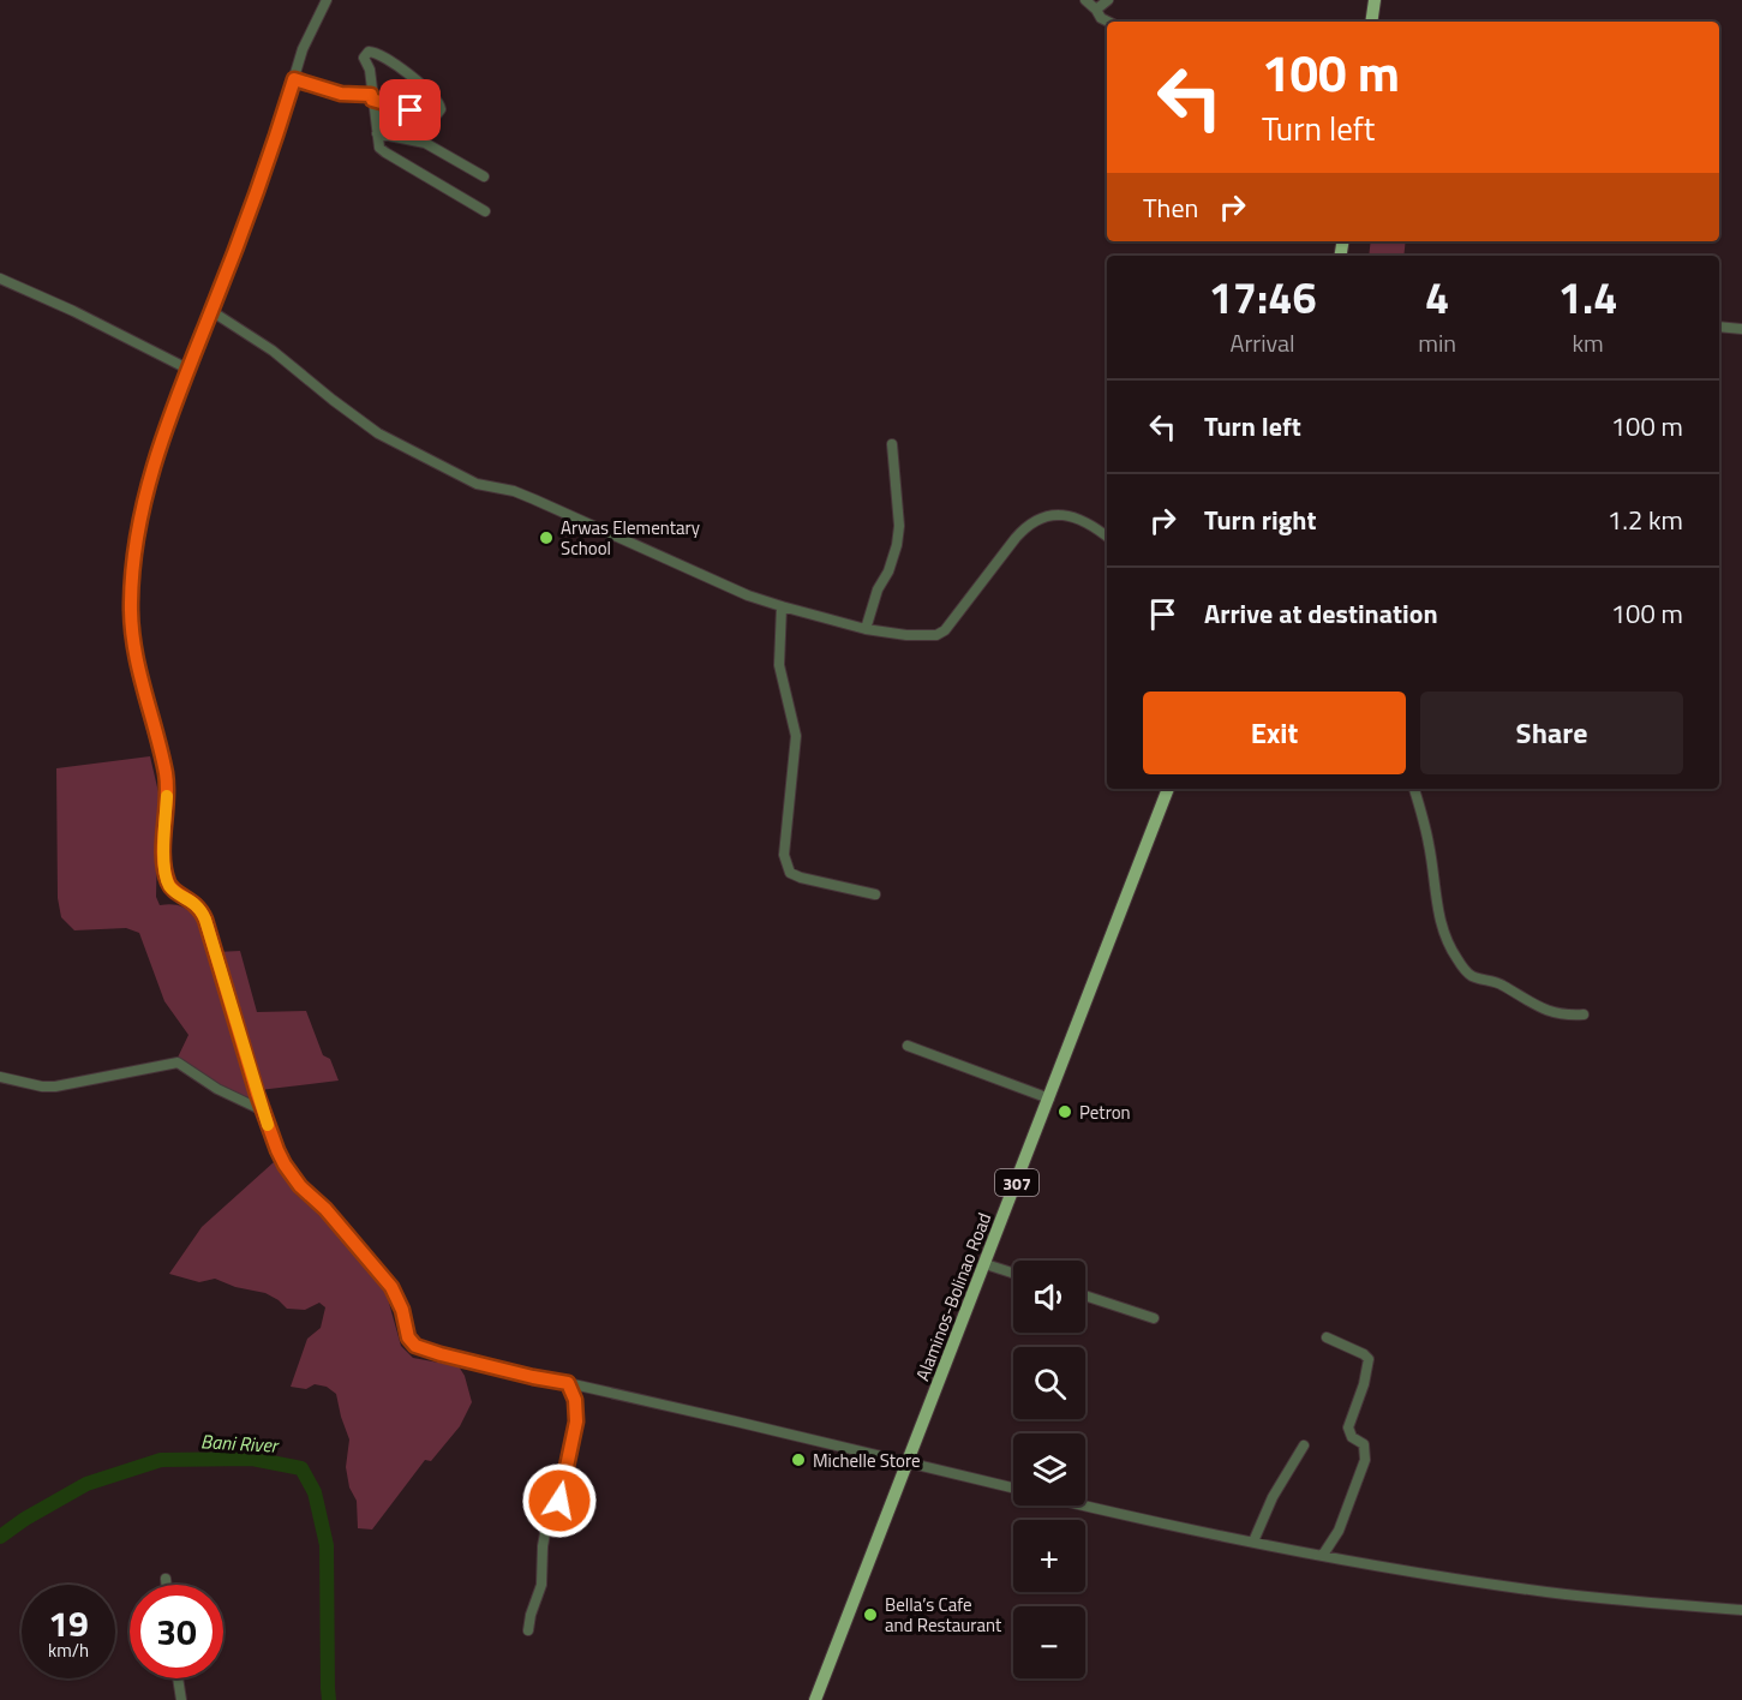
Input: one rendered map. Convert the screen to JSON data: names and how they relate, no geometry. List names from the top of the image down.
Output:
{
  "streets": {
    "main road": ["307", "Alaminos-Bolinao Road"]
  },
  "water": ["Bani River"],
  "places": [
    "Arwas Elementary School",
    "Petron",
    "Michelle Store",
    "Bella’s Cafe and Restaurant"
  ],
  "page": {
    "turn": ["100 m", "Turn left"],
    "then": "Then",
    "eta": [
      "17:46",
      "Arrival",
      "4",
      "min",
      "1.4",
      "km"
    ],
    "list": [
      {
        "name": "Turn left",
        "value": "100 m"
      },
      {
        "name": "Turn right",
        "value": "1.2 km"
      },
      {
        "name": "Arrive at destination",
        "value": "100 m"
      }
    ],
    "buttons": ["Exit", "Share"],
    "map_buttons": ["+", "−"],
    "speed": "19 km/h",
    "limit": "30"
  }
}
